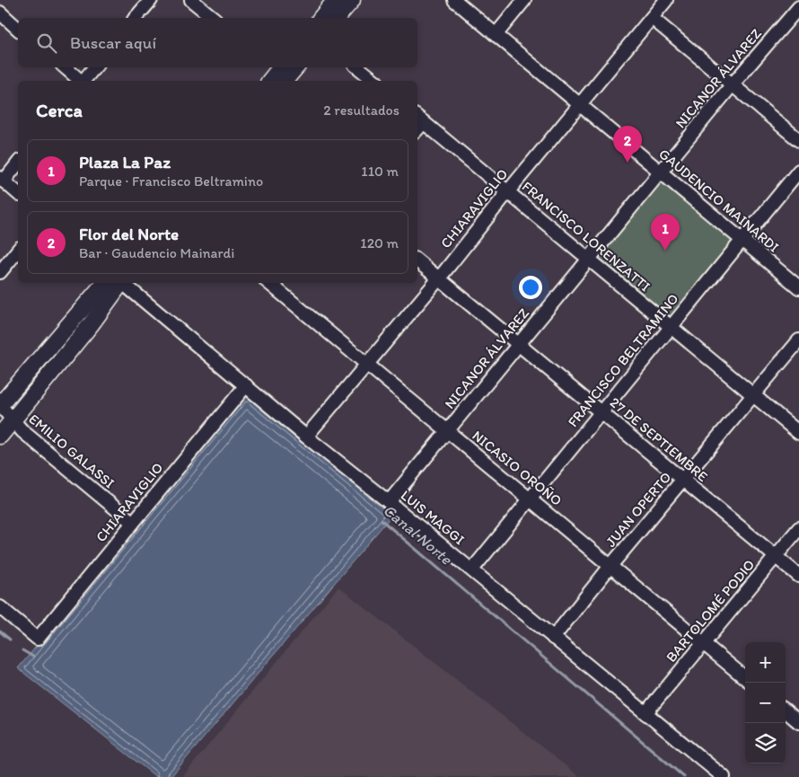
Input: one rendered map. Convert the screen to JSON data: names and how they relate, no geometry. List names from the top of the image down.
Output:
{
  "streets": {
    "street": [
      "NICANOR ÁLVAREZ",
      "GAUDENCIO MAINARDI",
      "CHIARAVIGLIO",
      "FRANCISCO LORENZATTI",
      "FRANCISCO BELTRAMINO",
      "27 DE SEPTIEMBRE",
      "EMILIO GALASSI",
      "NICASIO OROÑO",
      "JUAN OPERTO",
      "LUIS MAGGI",
      "BARTOLOMÉ PODIO"
    ]
  },
  "crossings": [
    ["NICANOR ÁLVAREZ", "GAUDENCIO MAINARDI"],
    ["NICANOR ÁLVAREZ", "FRANCISCO LORENZATTI"],
    ["NICANOR ÁLVAREZ", "27 DE SEPTIEMBRE"],
    ["NICANOR ÁLVAREZ", "NICASIO OROÑO"],
    ["NICANOR ÁLVAREZ", "LUIS MAGGI"],
    ["GAUDENCIO MAINARDI", "CHIARAVIGLIO"],
    ["GAUDENCIO MAINARDI", "FRANCISCO BELTRAMINO"],
    ["CHIARAVIGLIO", "FRANCISCO LORENZATTI"],
    ["CHIARAVIGLIO", "27 DE SEPTIEMBRE"],
    ["CHIARAVIGLIO", "EMILIO GALASSI"],
    ["CHIARAVIGLIO", "NICASIO OROÑO"],
    ["CHIARAVIGLIO", "LUIS MAGGI"],
    ["FRANCISCO LORENZATTI", "FRANCISCO BELTRAMINO"],
    ["FRANCISCO LORENZATTI", "JUAN OPERTO"],
    ["FRANCISCO BELTRAMINO", "27 DE SEPTIEMBRE"],
    ["FRANCISCO BELTRAMINO", "NICASIO OROÑO"],
    ["FRANCISCO BELTRAMINO", "LUIS MAGGI"],
    ["27 DE SEPTIEMBRE", "JUAN OPERTO"],
    ["27 DE SEPTIEMBRE", "BARTOLOMÉ PODIO"],
    ["NICASIO OROÑO", "JUAN OPERTO"],
    ["NICASIO OROÑO", "BARTOLOMÉ PODIO"],
    ["JUAN OPERTO", "LUIS MAGGI"],
    ["LUIS MAGGI", "BARTOLOMÉ PODIO"]
  ],
  "water": ["Canal Norte"],
  "page": {
    "search": "Buscar aquí",
    "heading": ["Cerca", "2 resultados"],
    "pins": ["2", "1"],
    "list": [
      {
        "mark": "1",
        "name": "Plaza La Paz",
        "note": "Parque · Francisco Beltramino",
        "value": "110 m"
      },
      {
        "mark": "2",
        "name": "Flor del Norte",
        "note": "Bar · Gaudencio Mainardi",
        "value": "120 m"
      }
    ],
    "map_buttons": ["+", "−"]
  }
}
